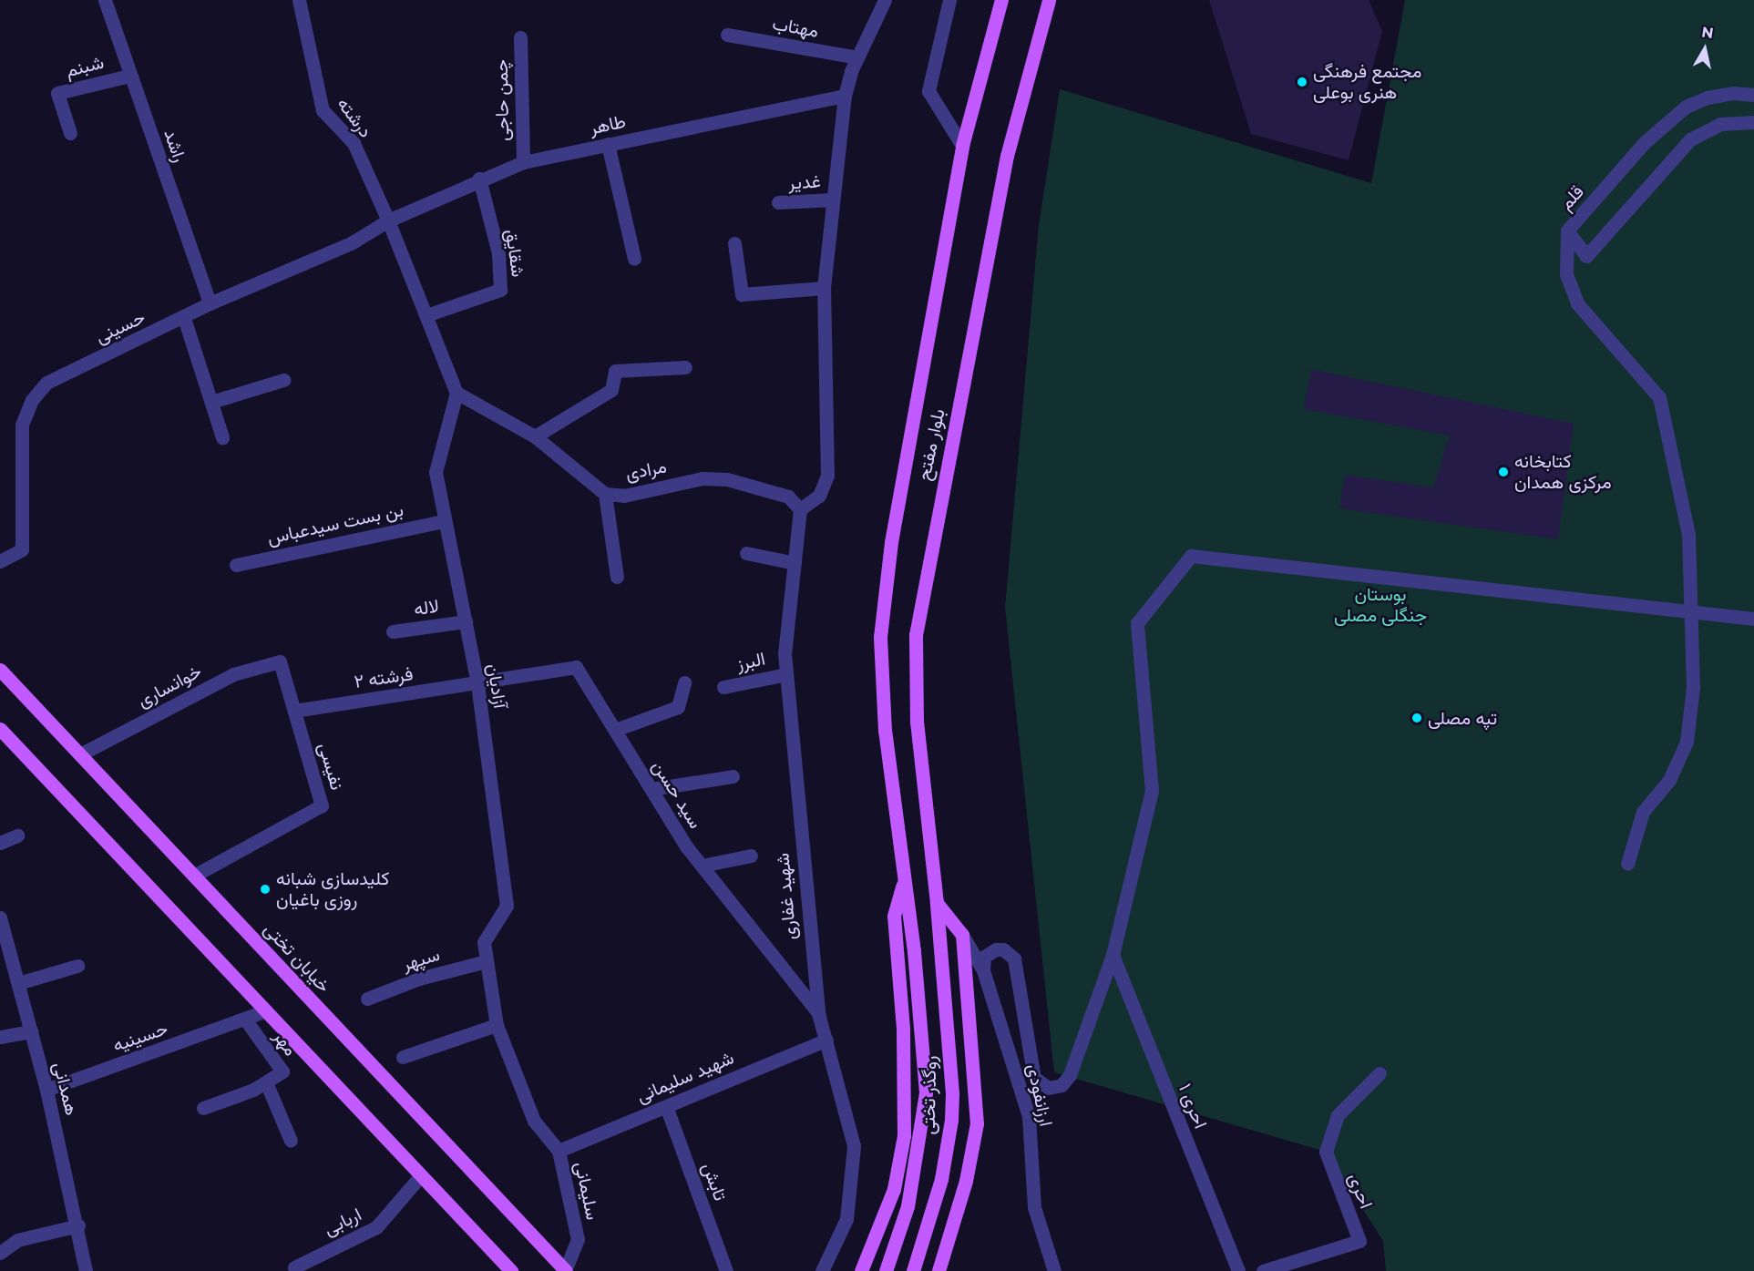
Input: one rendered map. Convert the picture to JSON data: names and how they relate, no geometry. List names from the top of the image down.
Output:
{
  "streets": {
    "main road": ["بلوار مفتح", "خیابان تختی", "روگذر تختی"],
    "street": [
      "مهتاب",
      "شبنم",
      "چمن حاجی",
      "درشته",
      "طاهر",
      "راشد",
      "غدیر",
      "قلم",
      "شقایق",
      "حسینی",
      "مرادی",
      "بن بست سیدعباس",
      "لاله",
      "البرز",
      "فرشته ۲",
      "خوانساری",
      "آزادیان",
      "نفیسی",
      "سید حسن",
      "شهید غفاری",
      "سپهر",
      "حسینیه",
      "مهر",
      "شهید سلیمانی",
      "همدانی",
      "ارزانفودی",
      "احری ۱",
      "تابش",
      "سلیمانی",
      "احری",
      "اربابی"
    ]
  },
  "crossings": [
    ["شبنم", "راشد"],
    ["چمن حاجی", "طاهر"],
    ["درشته", "طاهر"],
    ["درشته", "حسینی"],
    ["طاهر", "شقایق"],
    ["طاهر", "حسینی"],
    ["راشد", "حسینی"],
    ["بلوار مفتح", "روگذر تختی"],
    ["مرادی", "آزادیان"],
    ["مرادی", "شهید غفاری"],
    ["بن بست سیدعباس", "آزادیان"],
    ["لاله", "آزادیان"],
    ["البرز", "شهید غفاری"],
    ["فرشته ۲", "آزادیان"],
    ["فرشته ۲", "نفیسی"],
    ["فرشته ۲", "سید حسن"],
    ["خوانساری", "نفیسی"],
    ["خوانساری", "خیابان تختی"],
    ["آزادیان", "سید حسن"],
    ["آزادیان", "سپهر"],
    ["آزادیان", "شهید سلیمانی"],
    ["آزادیان", "سلیمانی"],
    ["نفیسی", "خیابان تختی"],
    ["سید حسن", "شهید غفاری"],
    ["شهید غفاری", "شهید سلیمانی"],
    ["خیابان تختی", "سلیمانی"],
    ["حسینیه", "مهر"],
    ["حسینیه", "همدانی"],
    ["شهید سلیمانی", "تابش"],
    ["شهید سلیمانی", "سلیمانی"]
  ],
  "parks": ["بوستان جنگلی مصلی"],
  "places": [
    "مجتمع فرهنگی هنری بوعلی",
    "کتابخانه مرکزی همدان",
    "تپه مصلی",
    "کلیدسازی شبانه روزی باغیان"
  ],
  "north": "top"
}
